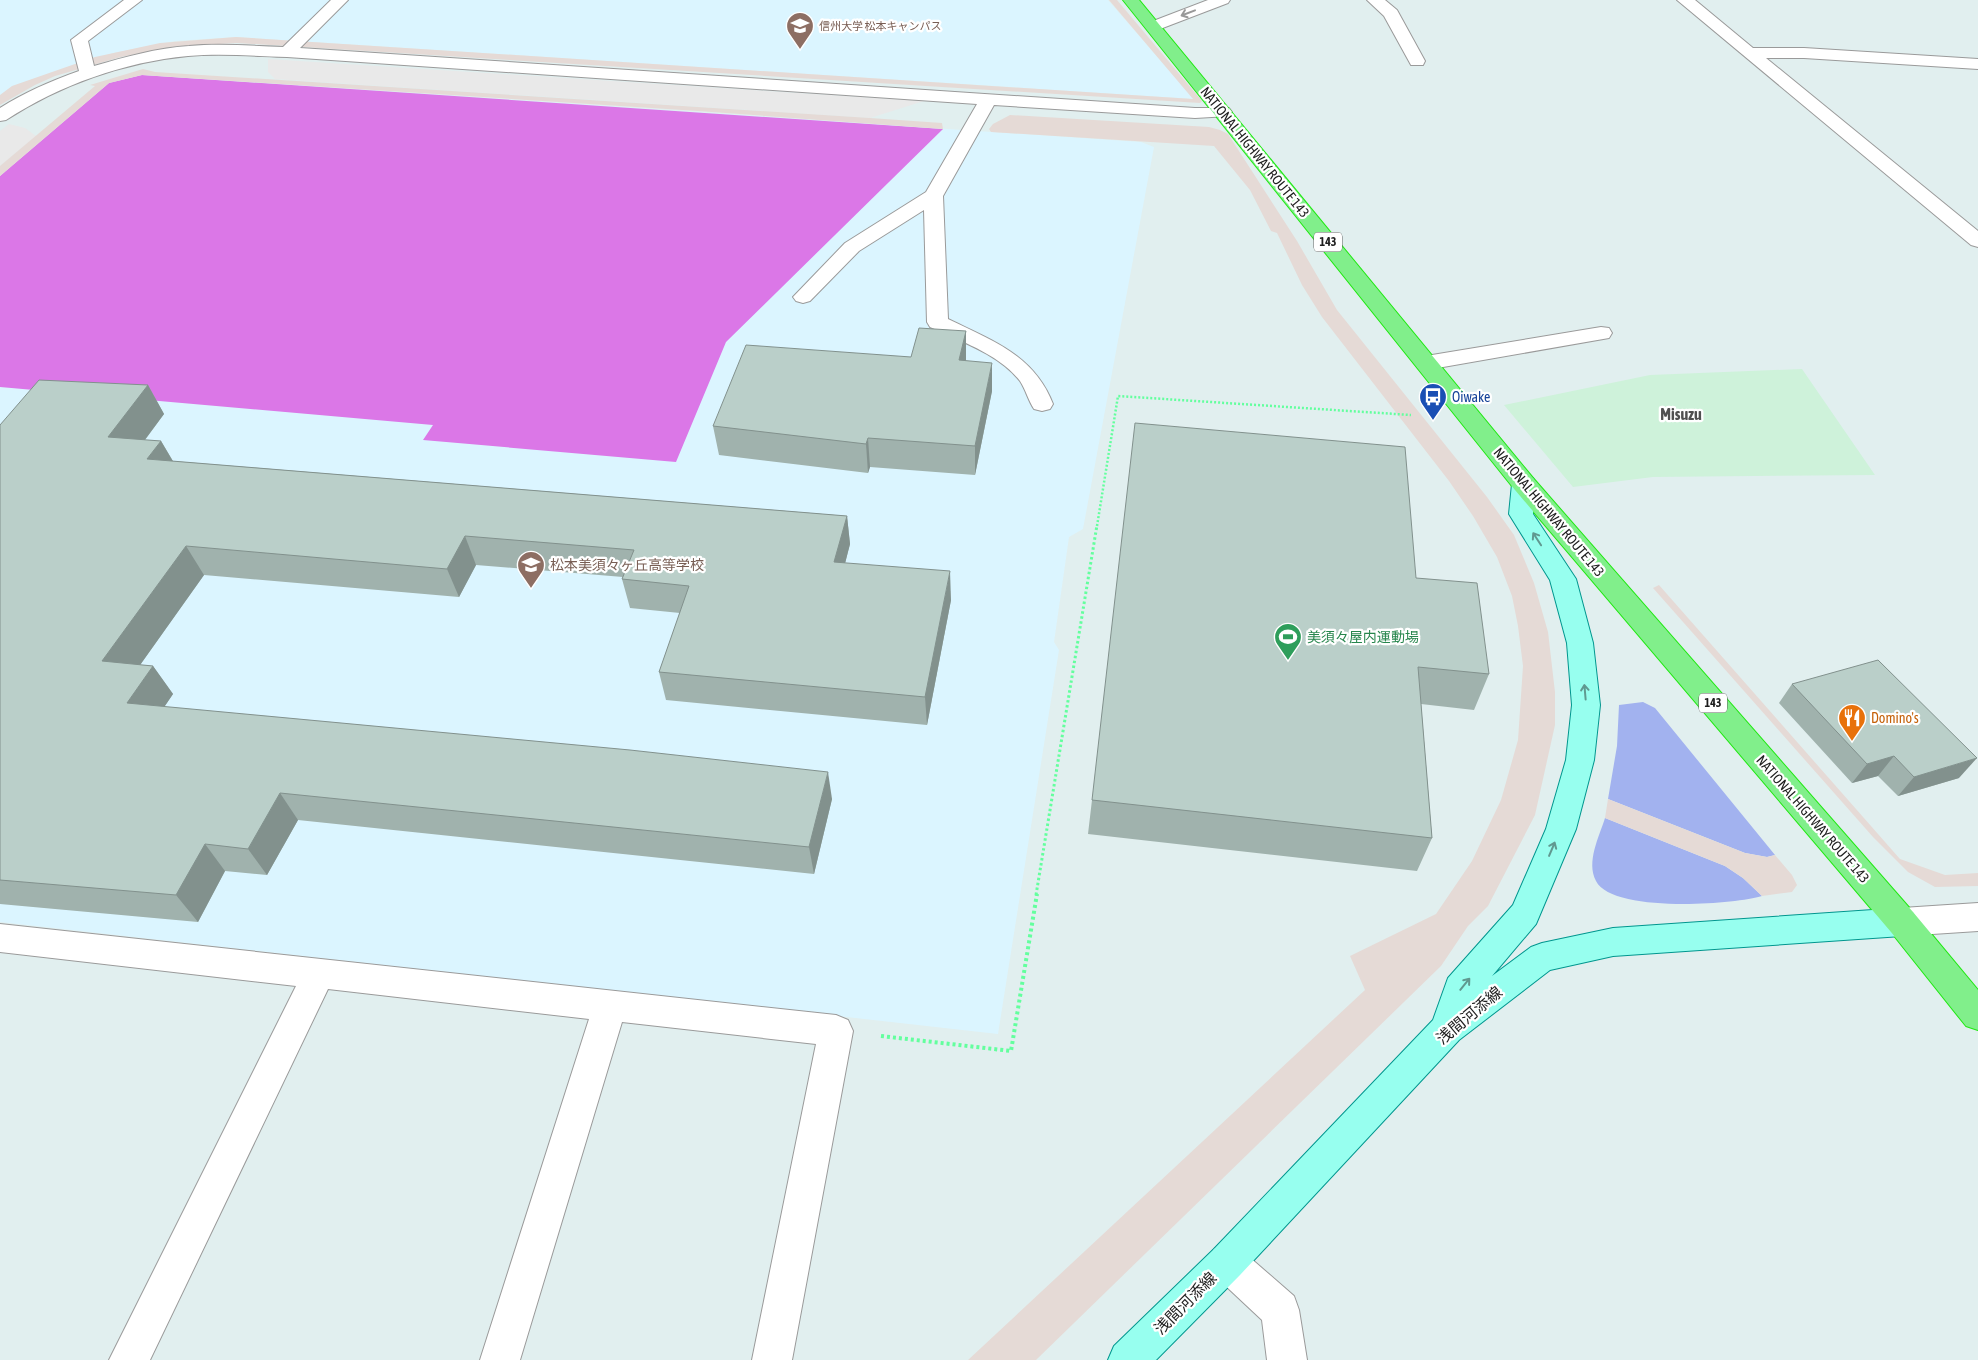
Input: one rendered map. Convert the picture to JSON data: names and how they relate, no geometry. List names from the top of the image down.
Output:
{
  "streets": {
    "highway": ["NATIONAL HIGHWAY ROUTE 143", "143"],
    "main road": ["浅間河添線"]
  },
  "crossings": [
    ["NATIONAL HIGHWAY ROUTE 143", "浅間河添線"]
  ],
  "districts": ["Misuzu"],
  "places": {
    "school or university": ["信州大学 松本キャンパス", "松本美須々ヶ丘高等学校"],
    "bus stop": ["Oiwake"],
    "sports": ["美須々屋内運動場"],
    "restaurant": ["Domino's"]
  }
}
